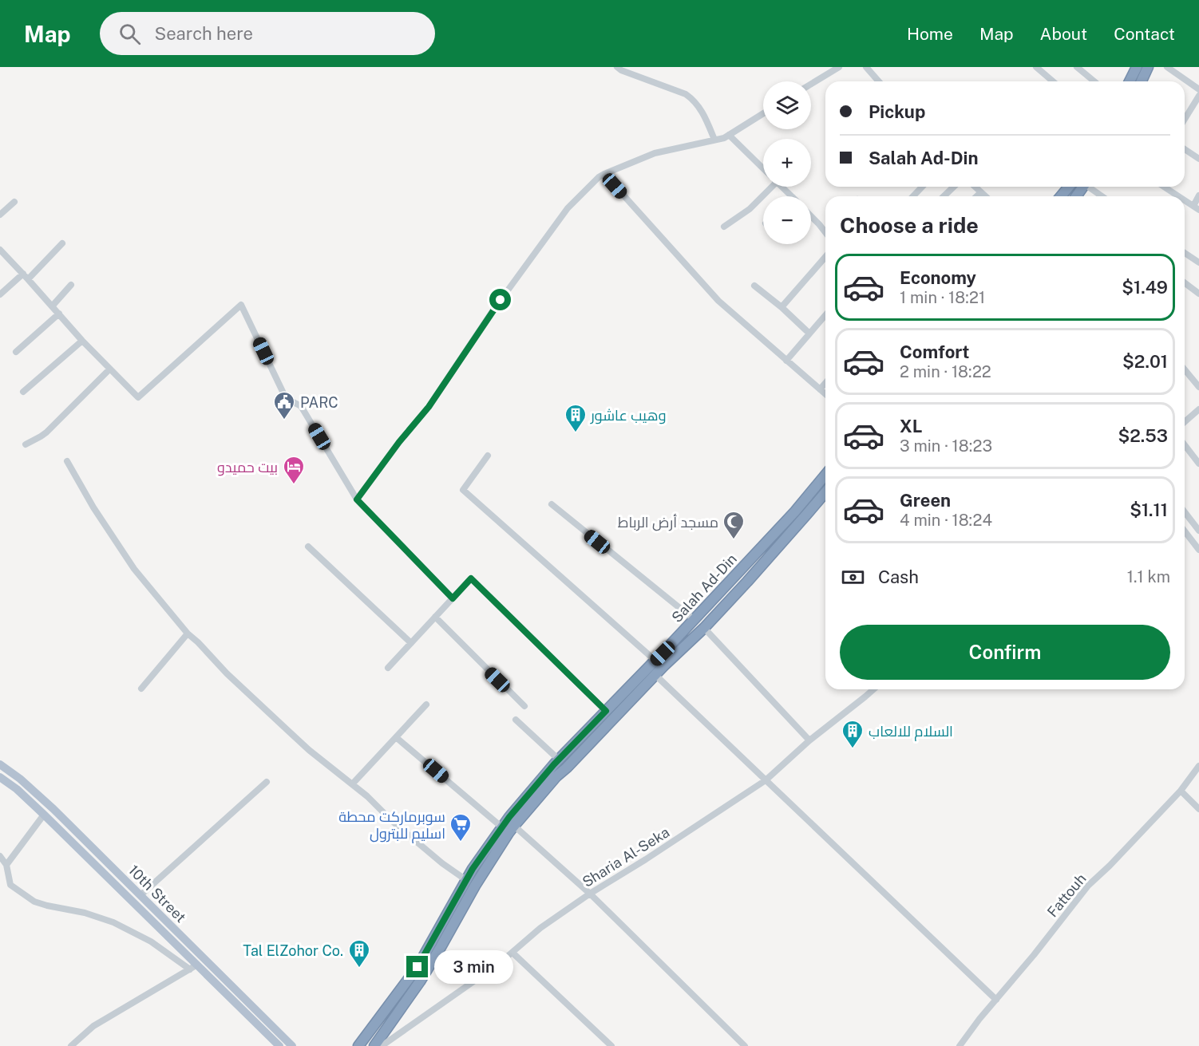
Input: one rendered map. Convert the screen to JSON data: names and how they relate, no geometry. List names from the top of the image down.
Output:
{
  "streets": {
    "highway": ["Salah Ad-Din"],
    "main road": ["10th Street"],
    "street": ["Sharia Al-Seka", "Fattouh"]
  },
  "places": {
    "public building": ["PARC"],
    "building": ["وهيب عاشور", "السلام للالعاب", "Tal ElZohor Co."],
    "hotel": ["بيت حميدو"],
    "mosque": ["مسجد أرض الرباط"],
    "supermarket": ["سوبرماركت محطة اسليم للبترول"]
  },
  "page": {
    "header": "Map",
    "search": "Search here",
    "nav": [
      "Home",
      "Map",
      "About",
      "Contact"
    ],
    "map_buttons": ["+", "−"],
    "banner": ["Pickup", "Salah Ad-Din"],
    "heading": "Choose a ride",
    "list": [
      {
        "name": "Economy",
        "note": "1 min · 18:21",
        "value": "$1.49"
      },
      {
        "name": "Comfort",
        "note": "2 min · 18:22",
        "value": "$2.01"
      },
      {
        "name": "XL",
        "note": "3 min · 18:23",
        "value": "$2.53"
      },
      {
        "name": "Green",
        "note": "4 min · 18:24",
        "value": "$1.11"
      }
    ],
    "pay": ["Cash", "1.1 km"],
    "buttons": "Confirm",
    "bubble": "3 min"
  }
}
